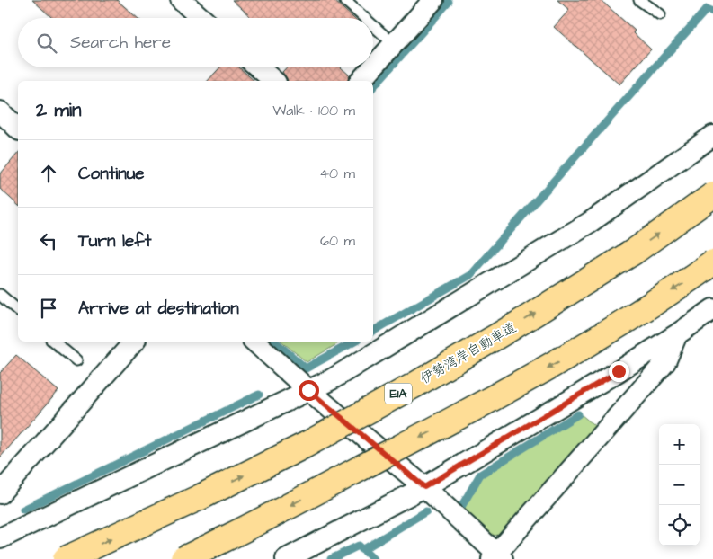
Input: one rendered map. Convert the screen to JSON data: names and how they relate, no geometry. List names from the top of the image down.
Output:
{
  "streets": {
    "highway": ["伊勢湾岸自動車道", "E1A"]
  },
  "page": {
    "search": "Search here",
    "heading": ["2 min", "Walk · 100 m"],
    "list": [
      ["Continue", "40 m"],
      ["Turn left", "60 m"],
      "Arrive at destination"
    ],
    "map_buttons": ["+", "−"]
  }
}
